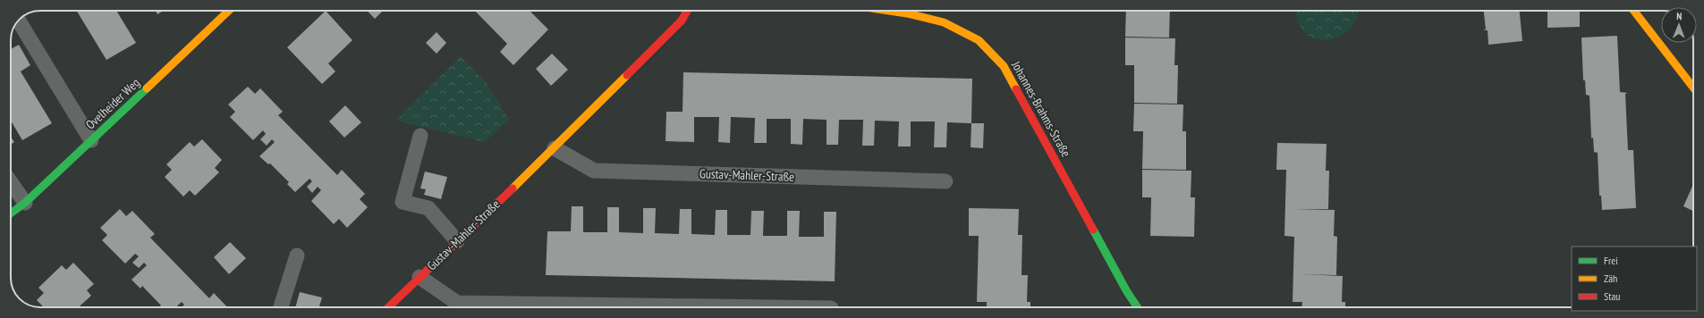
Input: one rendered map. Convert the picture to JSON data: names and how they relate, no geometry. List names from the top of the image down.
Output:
{
  "streets": {
    "street": ["Ovelheider Weg", "Johannes-Brahms-Straße", "Gustav-Mahler-Straße"]
  },
  "legend": ["Frei", "Zäh", "Stau"],
  "north": "top"
}
